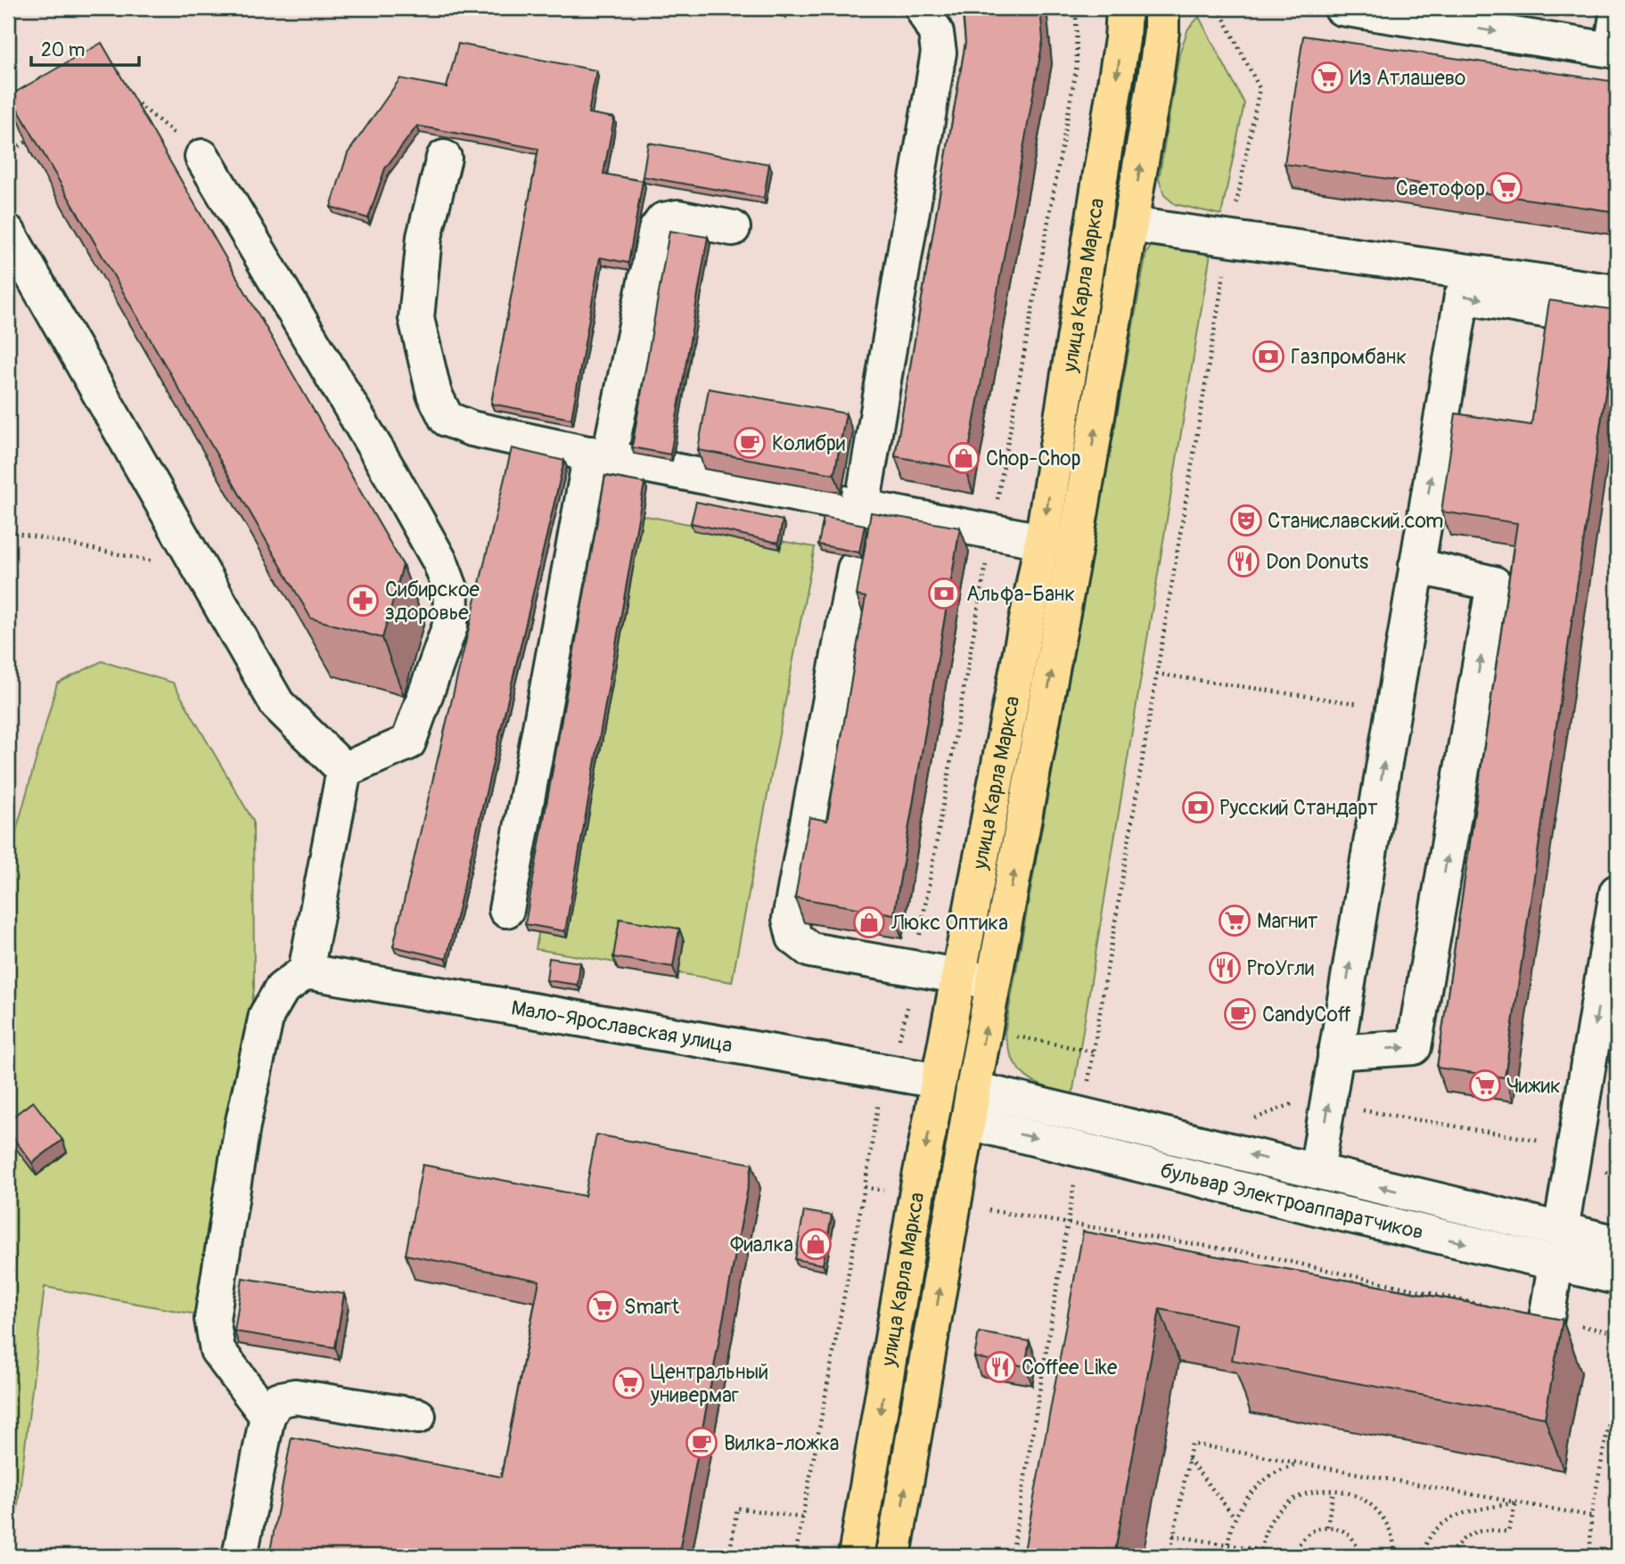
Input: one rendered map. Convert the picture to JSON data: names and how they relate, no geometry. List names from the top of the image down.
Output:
{
  "streets": {
    "main road": ["улица Карла Маркса"],
    "street": ["Мало-Ярославская улица", "бульвар Электроаппаратчиков"]
  },
  "crossings": [
    ["улица Карла Маркса", "Мало-Ярославская улица"],
    ["улица Карла Маркса", "бульвар Электроаппаратчиков"]
  ],
  "places": {
    "supermarket": [
      "Из Атлашево",
      "Светофор",
      "Магнит",
      "Чижик",
      "Smart",
      "Центральный универмаг"
    ],
    "bank": ["Газпромбанк", "Альфа-Банк", "Русский Стандарт"],
    "cafe": ["Колибри", "CandyCoff", "Вилка-ложка"],
    "shop": ["Chop-Chop", "Люкс Оптика", "Фиалка"],
    "theatre": ["Станиславский.com"],
    "restaurant": ["Don Donuts", "ProУгли", "Coffee Like"],
    "pharmacy": ["Сибирское здоровье"]
  },
  "scale_bar": "20 m"
}
